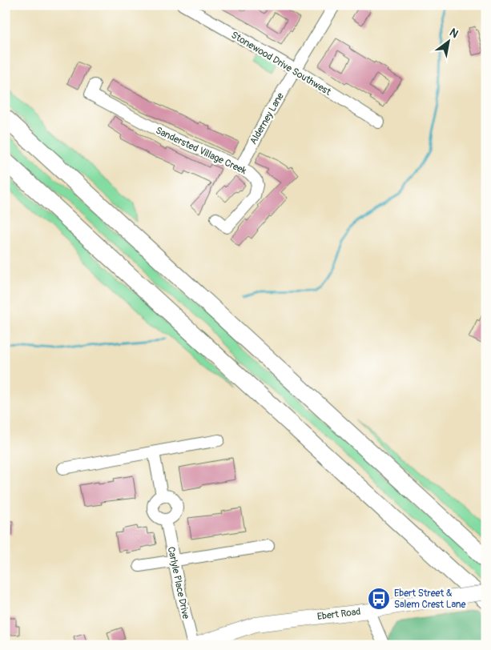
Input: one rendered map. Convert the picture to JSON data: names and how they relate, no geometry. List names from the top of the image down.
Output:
{
  "streets": {
    "main road": ["Ebert Road"],
    "street": [
      "Stonewood Drive Southwest",
      "Alderney Lane",
      "Sandersted Village Creek",
      "Carlyle Place Drive"
    ]
  },
  "crossings": [
    ["Stonewood Drive Southwest", "Alderney Lane"],
    ["Alderney Lane", "Sandersted Village Creek"],
    ["Carlyle Place Drive", "Ebert Road"]
  ],
  "places": {
    "bus stop": ["Ebert Street & Salem Crest Lane"]
  },
  "north": "top right"
}
